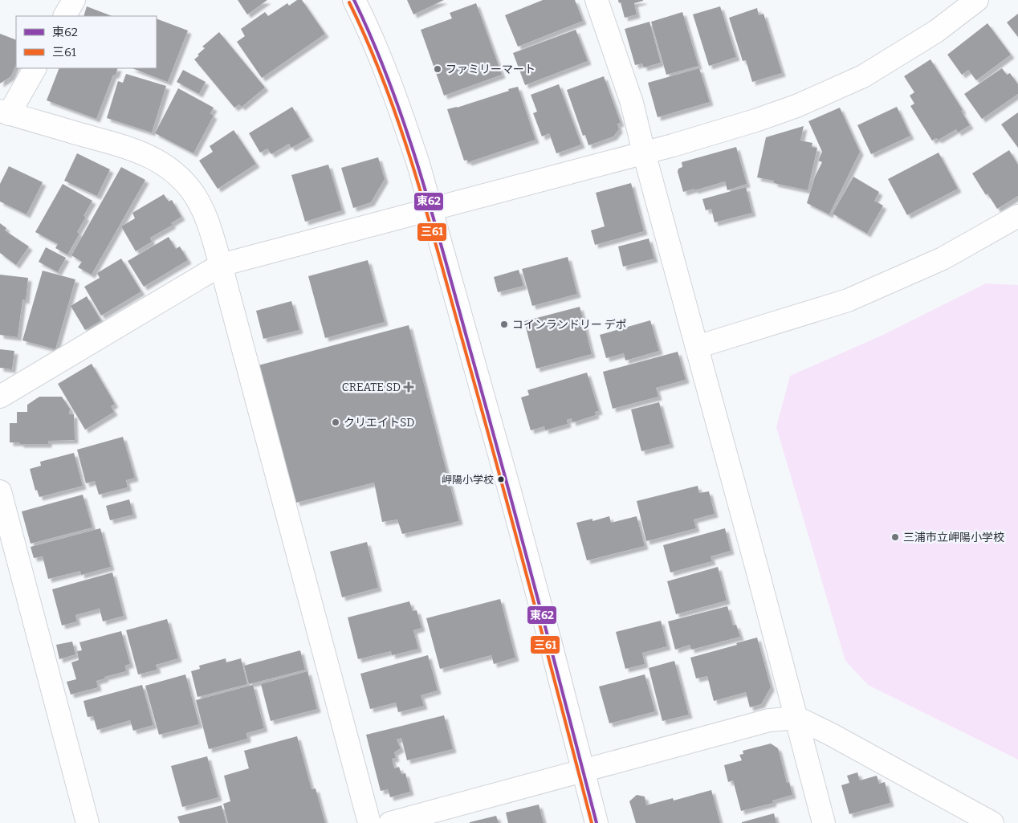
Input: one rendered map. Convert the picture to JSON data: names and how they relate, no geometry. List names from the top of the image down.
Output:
{
  "places": {
    "other": [
      "ファミリーマート",
      "コインランドリー デポ",
      "クリエイトSD",
      "岬陽小学校",
      "三浦市立岬陽小学校"
    ],
    "health": ["CREATE SD"]
  },
  "lines": ["transit line 東62", "transit line 三61"],
  "legend": ["東62", "三61"]
}
